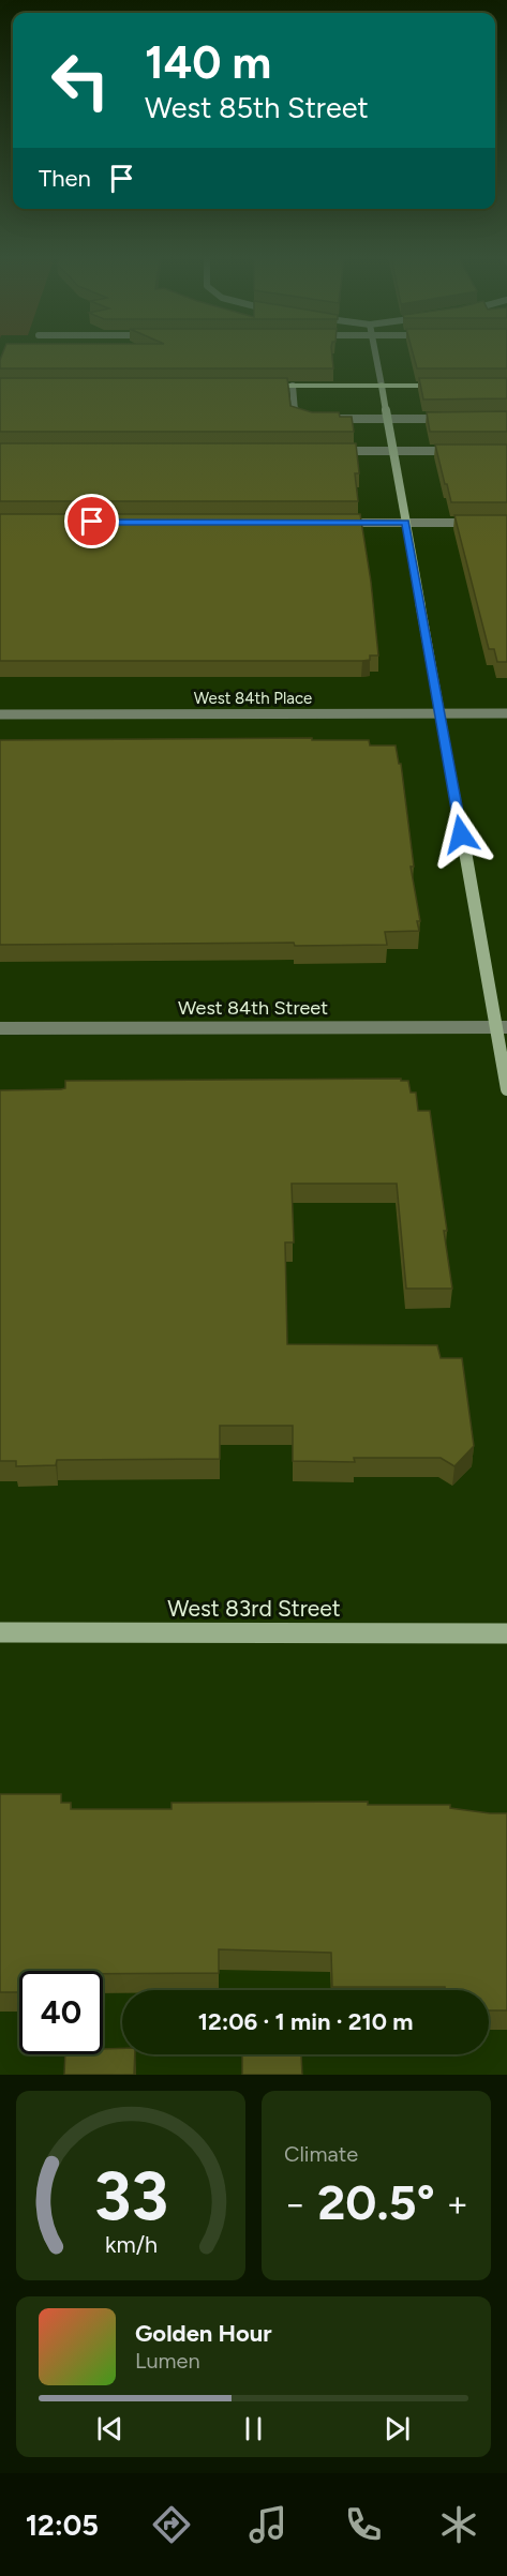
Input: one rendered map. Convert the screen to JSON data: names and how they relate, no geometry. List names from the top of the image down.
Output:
{
  "streets": {
    "street": ["West 84th Place", "West 84th Street", "West 83rd Street"]
  },
  "page": {
    "turn": ["140 m", "West 85th Street"],
    "then": "Then",
    "limit": "40",
    "trip": "12:06 · 1 min · 210 m",
    "tile": "Climate",
    "heat": ["−", "20.5°", "+"],
    "song": ["Golden Hour", "Lumen"],
    "tabs": "12:05",
    "gauge": ["33", "km/h"]
  }
}
